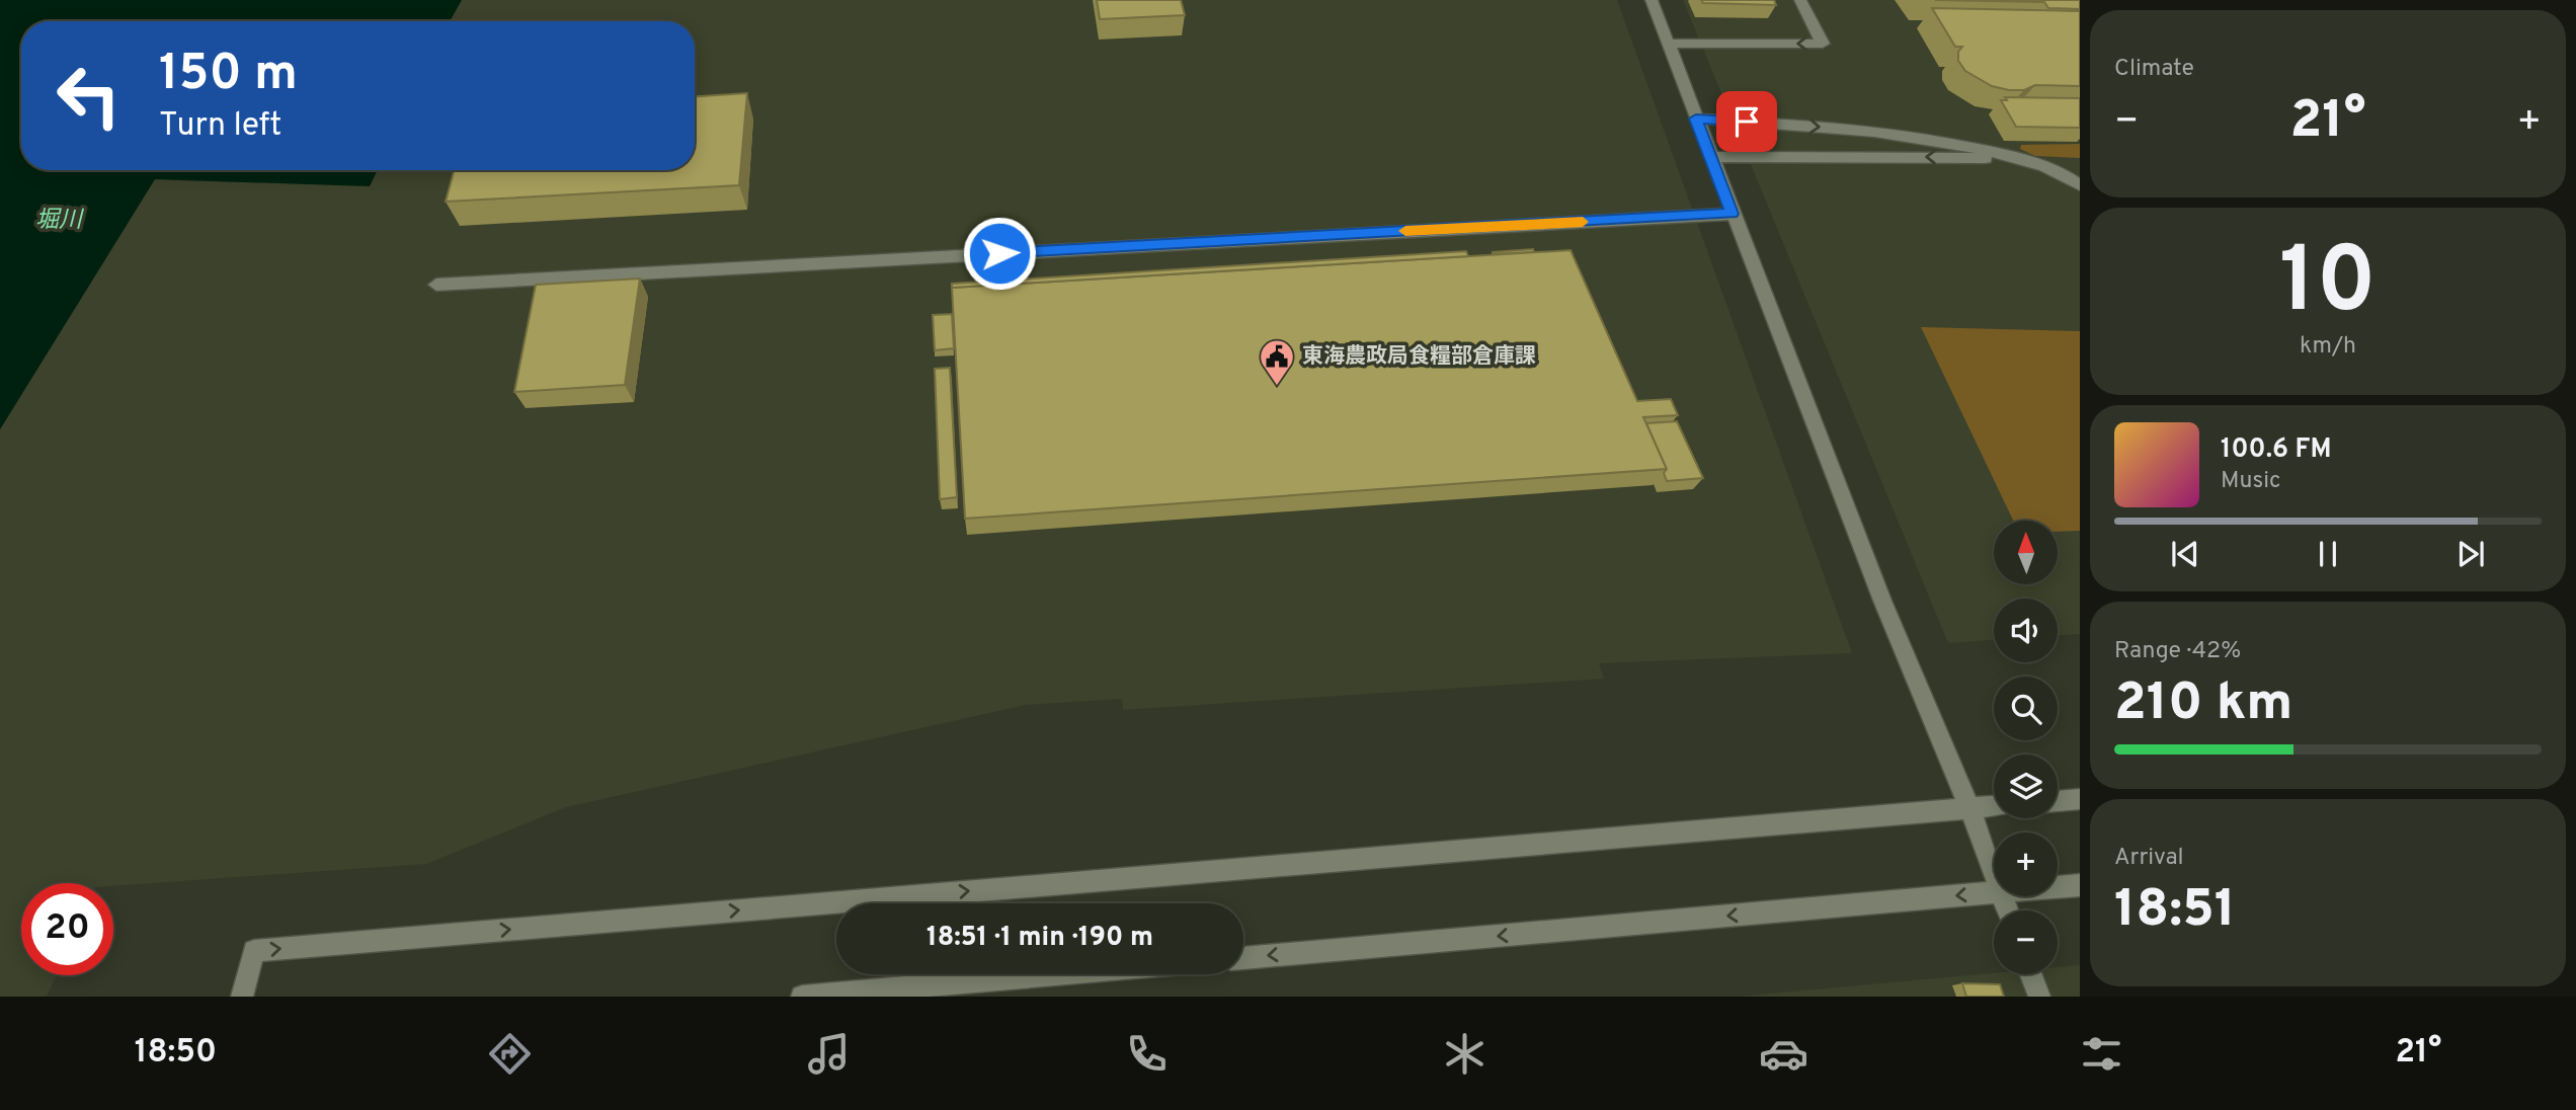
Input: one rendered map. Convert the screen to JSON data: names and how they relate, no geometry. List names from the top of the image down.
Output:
{
  "water": ["堀川"],
  "places": {
    "public building": ["東海農政局食糧部倉庫課"]
  },
  "north": "top",
  "page": {
    "tile": [
      "Climate",
      ["10", "km/h"],
      ["Range · 42%", "210 km"],
      ["Arrival", "18:51"]
    ],
    "turn": ["150 m", "Turn left"],
    "heat": ["−", "21°", "+"],
    "song": ["100.6 FM", "Music"],
    "map_buttons": ["+", "−"],
    "limit": "20",
    "trip": "18:51 · 1 min · 190 m",
    "tabs": ["18:50", "21°"]
  }
}
